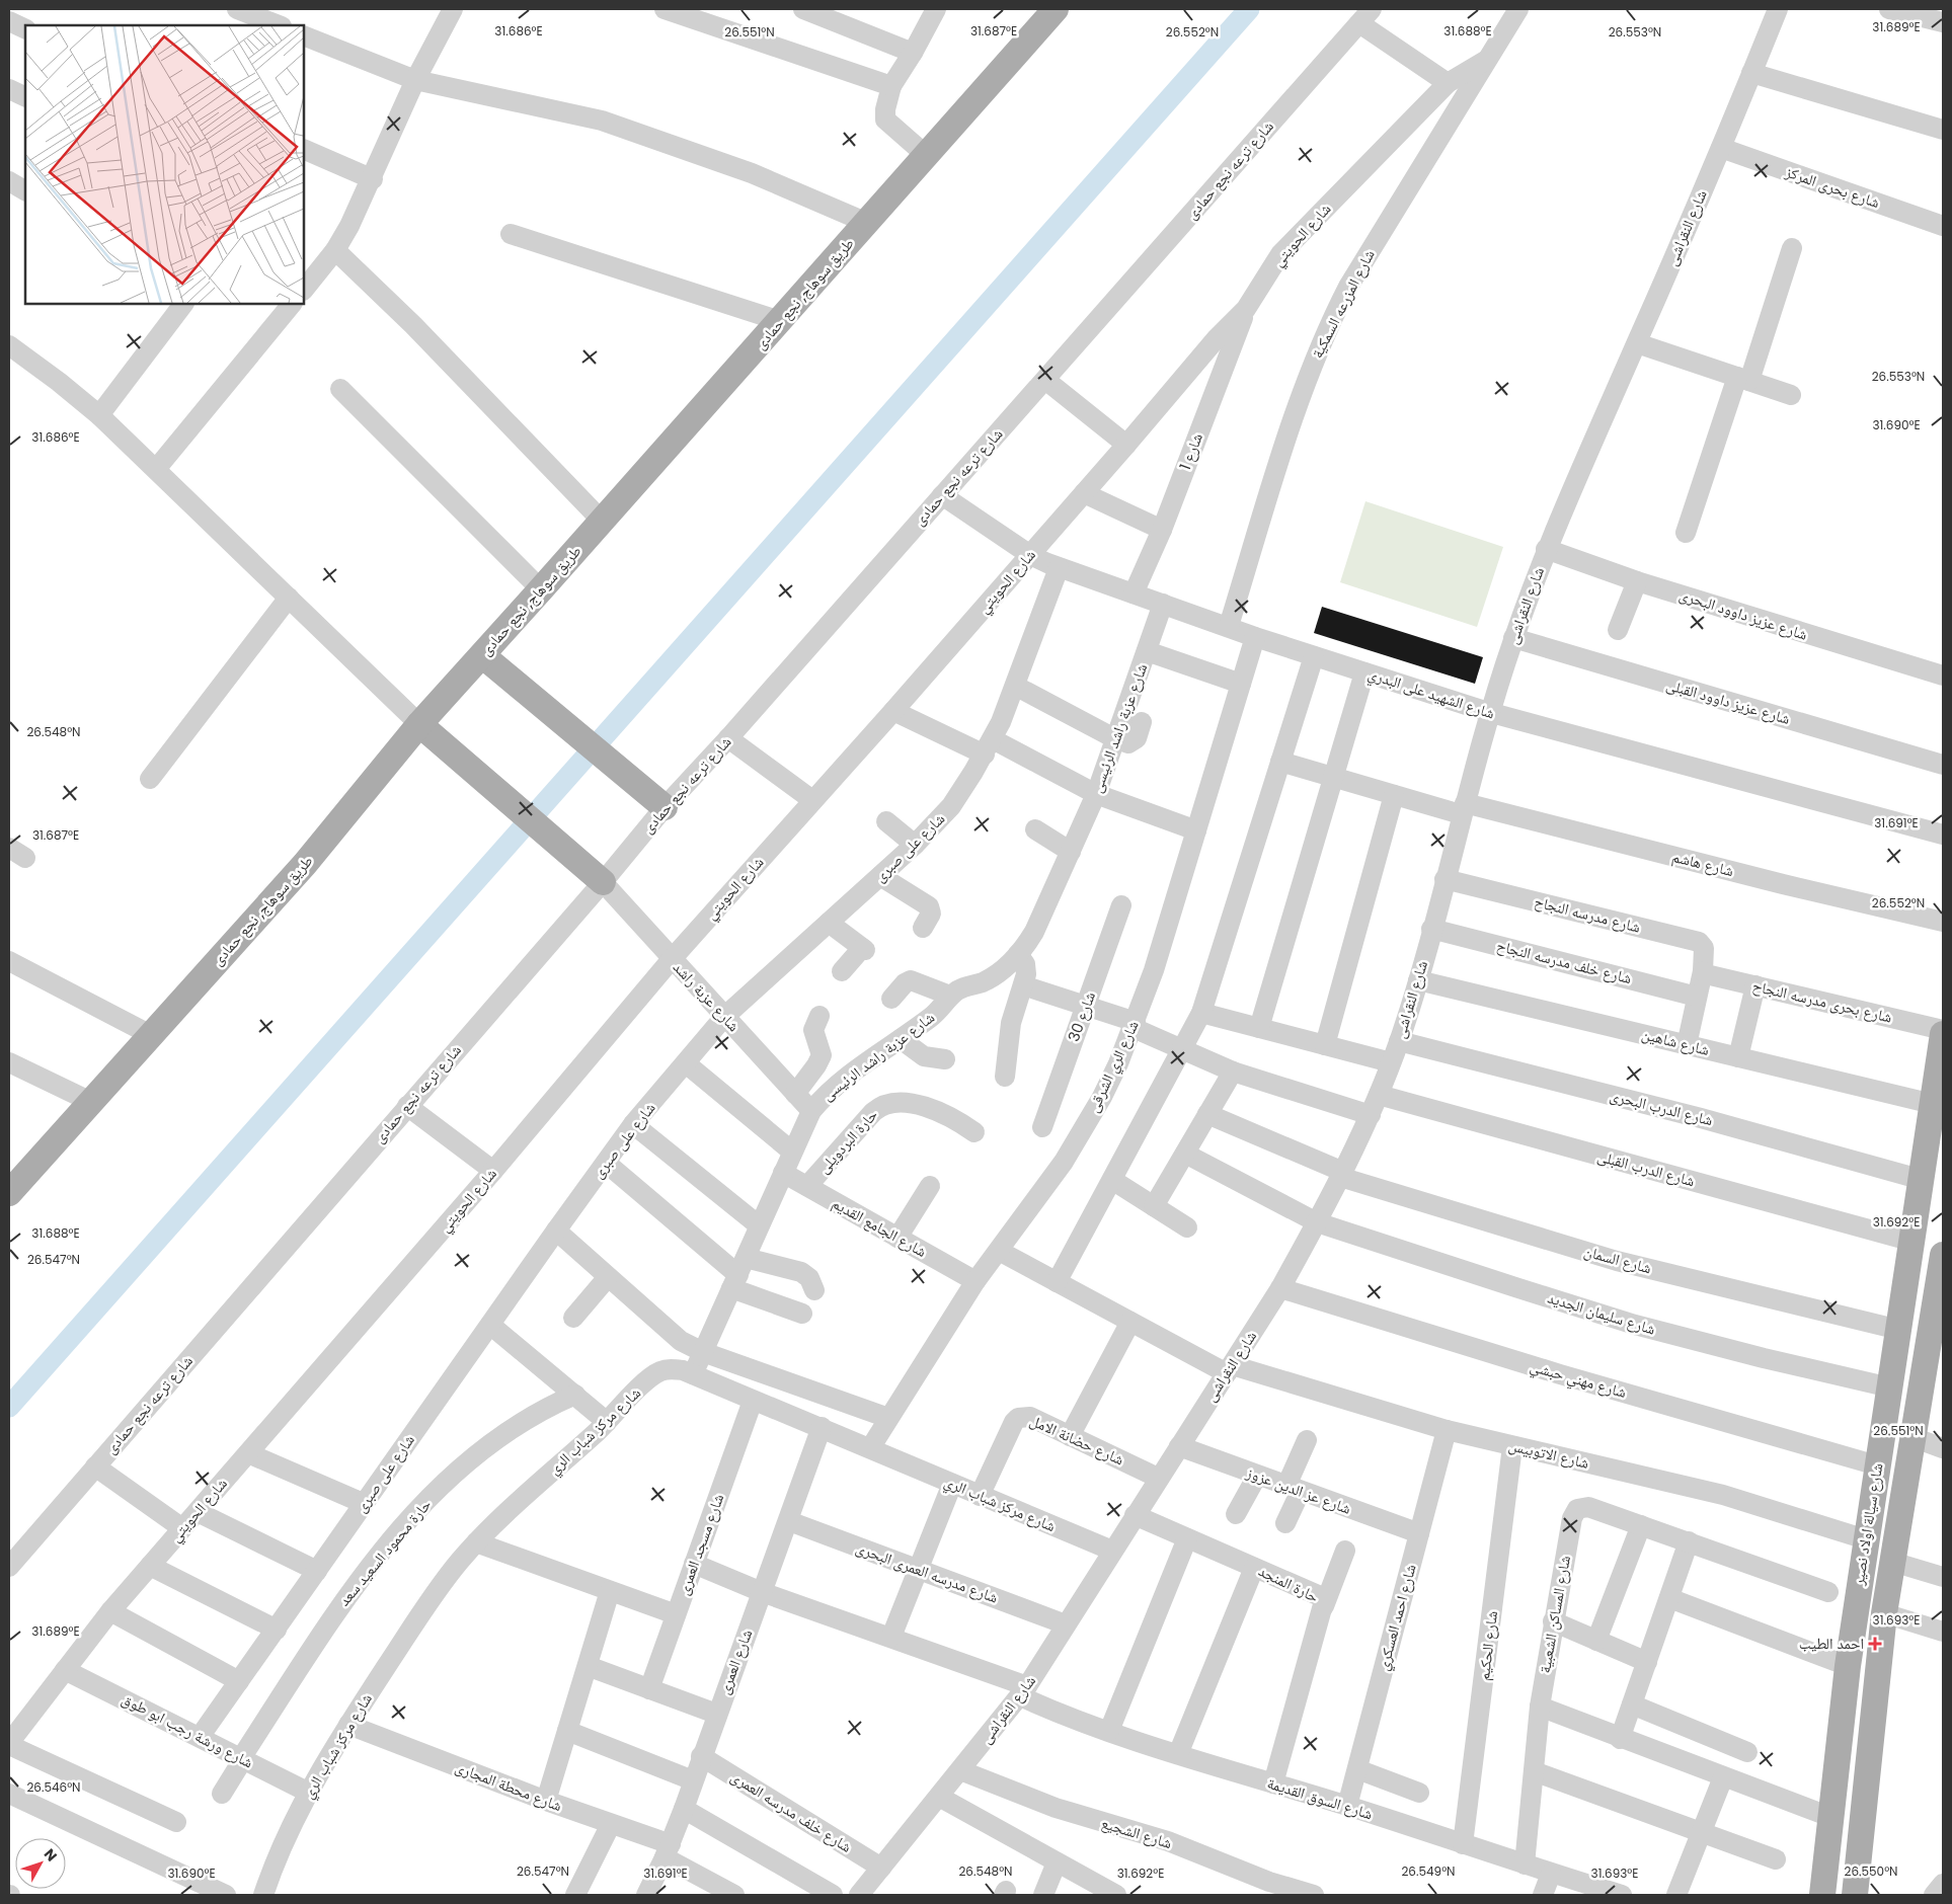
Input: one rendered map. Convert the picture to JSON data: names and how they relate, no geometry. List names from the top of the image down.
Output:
{
  "streets": {
    "main road": ["طريق سوهاج, نجع حمادى", "شارع سيالة اولاد نصير"],
    "street": [
      "شارع ترعه نجع حمادى",
      "شارع بحرى المركز",
      "شارع النقراشى",
      "شارع الحويتي",
      "شارع المزرعه السمكية",
      "شارع 1",
      "شارع عزيز داوود البحرى",
      "شارع الشهيد على البدري",
      "شارع عزيز داوود القبلى",
      "شارع عزبة راشد الرئيسى",
      "شارع على صبرى",
      "شارع هاشم",
      "شارع مدرسه النجاح",
      "شارع خلف مدرسه النجاح",
      "شارع عزبة راشد",
      "شارع بحرى مدرسه النجاح",
      "شارع 30",
      "شارع شاهين",
      "شارع الري الشرقى",
      "شارع الدرب البحرى",
      "حارة البردويلى",
      "شارع الدرب القبلى",
      "شارع الجامع القديم",
      "شارع السمان",
      "شارع سليمان الجديد",
      "شارع مهني حبشي",
      "شارع مركز شباب الري",
      "شارع حضانة الامل",
      "شارع الاتوبيس",
      "شارع عز الدين عزوز",
      "شارع مسجد العمرى",
      "حارة محمود السعيد سعد",
      "شارع مدرسه العمرى البحرى",
      "حارة المنجد",
      "شارع المساكن الشعبية",
      "شارع احمد العسكري",
      "شارع الحكيم",
      "شارع العمرى",
      "شارع ورشة رجب ابو طوق",
      "شارع محطة المجارى",
      "شارع السوق القديمة",
      "شارع خلف مدرسه العمرى",
      "شارع الشجيع"
    ]
  },
  "crossings": [
    ["شارع ترعه نجع حمادى", "شارع الشهيد على البدري"],
    ["شارع ترعه نجع حمادى", "شارع عزبة راشد"],
    ["شارع بحرى المركز", "شارع النقراشى"],
    ["شارع النقراشى", "شارع عزيز داوود البحرى"],
    ["شارع النقراشى", "شارع الشهيد على البدري"],
    ["شارع النقراشى", "شارع عزيز داوود القبلى"],
    ["شارع النقراشى", "شارع هاشم"],
    ["شارع النقراشى", "شارع مدرسه النجاح"],
    ["شارع النقراشى", "شارع خلف مدرسه النجاح"],
    ["شارع النقراشى", "شارع شاهين"],
    ["شارع النقراشى", "شارع الدرب البحرى"],
    ["شارع النقراشى", "شارع الدرب القبلى"],
    ["شارع النقراشى", "شارع السمان"],
    ["شارع النقراشى", "شارع سليمان الجديد"],
    ["شارع النقراشى", "شارع مهني حبشي"],
    ["شارع النقراشى", "شارع مركز شباب الري"],
    ["شارع النقراشى", "شارع حضانة الامل"],
    ["شارع النقراشى", "شارع الاتوبيس"],
    ["شارع النقراشى", "شارع عز الدين عزوز"],
    ["شارع النقراشى", "شارع مدرسه العمرى البحرى"],
    ["شارع النقراشى", "حارة المنجد"],
    ["شارع النقراشى", "شارع السوق القديمة"],
    ["شارع النقراشى", "شارع خلف مدرسه العمرى"],
    ["شارع النقراشى", "شارع الشجيع"],
    ["شارع الحويتي", "شارع المزرعه السمكية"],
    ["شارع الحويتي", "شارع 1"],
    ["شارع الحويتي", "شارع الشهيد على البدري"],
    ["شارع الحويتي", "شارع عزبة راشد"],
    ["شارع الحويتي", "شارع ورشة رجب ابو طوق"],
    ["شارع المزرعه السمكية", "شارع الشهيد على البدري"],
    ["شارع 1", "شارع الشهيد على البدري"],
    ["شارع الشهيد على البدري", "شارع عزبة راشد الرئيسى"],
    ["شارع الشهيد على البدري", "شارع على صبرى"],
    ["شارع الشهيد على البدري", "شارع الري الشرقى"],
    ["شارع عزبة راشد الرئيسى", "شارع عزبة راشد"],
    ["شارع عزبة راشد الرئيسى", "شارع الجامع القديم"],
    ["شارع عزبة راشد الرئيسى", "شارع مركز شباب الري"],
    ["شارع على صبرى", "شارع عزبة راشد"],
    ["شارع على صبرى", "شارع ورشة رجب ابو طوق"],
    ["شارع مدرسه النجاح", "شارع بحرى مدرسه النجاح"],
    ["شارع شاهين", "شارع سيالة اولاد نصير"],
    ["شارع الري الشرقى", "شارع الجامع القديم"],
    ["شارع الري الشرقى", "شارع مركز شباب الري"],
    ["شارع الري الشرقى", "شارع الاتوبيس"],
    ["شارع الدرب البحرى", "شارع سيالة اولاد نصير"],
    ["حارة البردويلى", "شارع الجامع القديم"],
    ["شارع الدرب القبلى", "شارع سيالة اولاد نصير"],
    ["شارع السمان", "شارع سيالة اولاد نصير"],
    ["شارع سليمان الجديد", "شارع سيالة اولاد نصير"],
    ["شارع مهني حبشي", "شارع سيالة اولاد نصير"],
    ["شارع مركز شباب الري", "شارع حضانة الامل"],
    ["شارع مركز شباب الري", "شارع مسجد العمرى"],
    ["شارع مركز شباب الري", "شارع العمرى"],
    ["شارع مركز شباب الري", "شارع ورشة رجب ابو طوق"],
    ["شارع مركز شباب الري", "شارع محطة المجارى"],
    ["شارع الاتوبيس", "شارع سيالة اولاد نصير"],
    ["شارع الاتوبيس", "شارع احمد العسكري"],
    ["شارع الاتوبيس", "شارع الحكيم"],
    ["شارع عز الدين عزوز", "شارع احمد العسكري"],
    ["شارع مسجد العمرى", "شارع السوق القديمة"],
    ["حارة محمود السعيد سعد", "شارع ورشة رجب ابو طوق"],
    ["شارع مدرسه العمرى البحرى", "شارع العمرى"],
    ["حارة المنجد", "شارع السوق القديمة"],
    ["شارع المساكن الشعبية", "شارع السوق القديمة"],
    ["شارع احمد العسكري", "شارع السوق القديمة"],
    ["شارع الحكيم", "شارع السوق القديمة"],
    ["شارع العمرى", "شارع محطة المجارى"],
    ["شارع العمرى", "شارع السوق القديمة"],
    ["شارع العمرى", "شارع خلف مدرسه العمرى"]
  ],
  "places": {
    "health": ["احمد الطيب"]
  },
  "north": "top right",
  "coordinates": [
    "31.689°E",
    "31.686°E",
    "31.687°E",
    "31.688°E",
    "26.551°N",
    "26.552°N",
    "26.553°N",
    "31.690°E",
    "26.548°N",
    "31.691°E",
    "31.692°E",
    "26.547°N",
    "31.693°E",
    "26.546°N",
    "26.549°N",
    "26.550°N"
  ]
}
